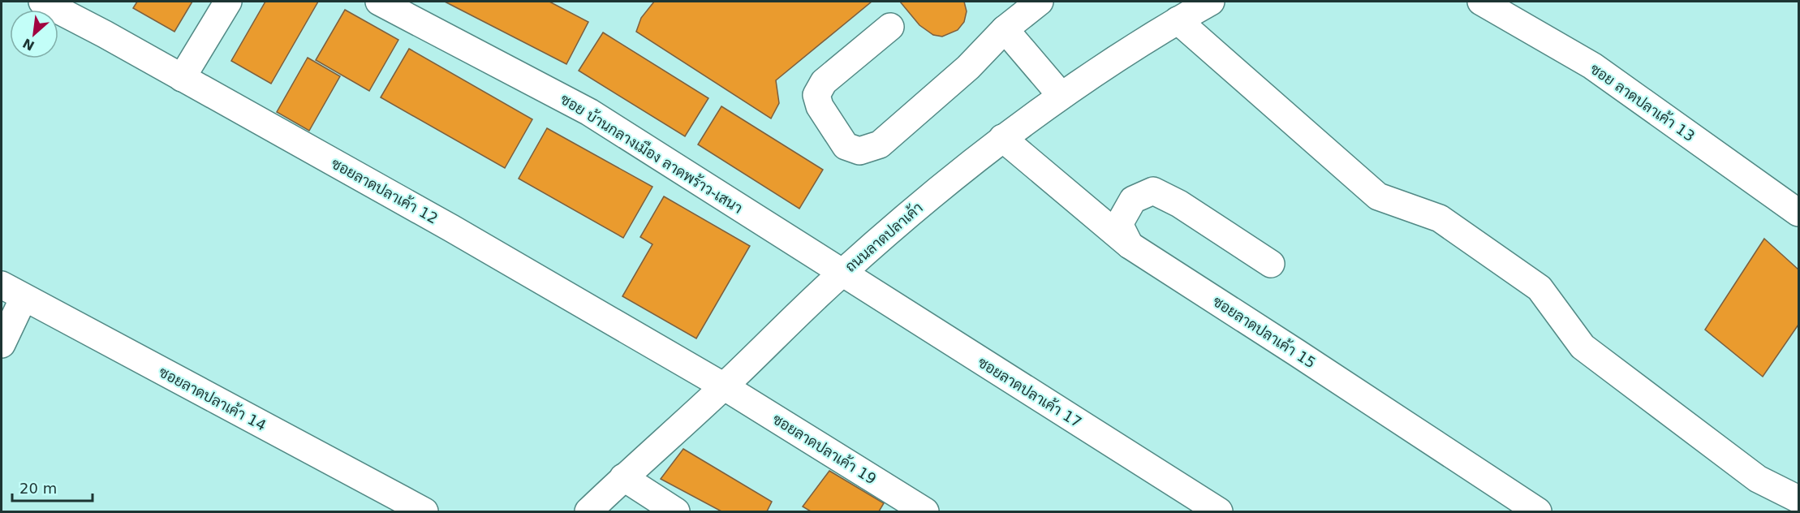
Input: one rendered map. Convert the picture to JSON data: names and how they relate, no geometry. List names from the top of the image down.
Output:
{
  "streets": {
    "street": [
      "ซอย ลาดปลาเค้า 13",
      "ซอย บ้านกลางเมือง ลาดพร้าว-เสนา",
      "ซอยลาดปลาเค้า 12",
      "ถนนลาดปลาเค้า",
      "ซอยลาดปลาเค้า 15",
      "ซอยลาดปลาเค้า 17",
      "ซอยลาดปลาเค้า 14",
      "ซอยลาดปลาเค้า 19"
    ]
  },
  "crossings": [
    ["ซอย บ้านกลางเมือง ลาดพร้าว-เสนา", "ถนนลาดปลาเค้า"],
    ["ซอย บ้านกลางเมือง ลาดพร้าว-เสนา", "ซอยลาดปลาเค้า 17"],
    ["ซอยลาดปลาเค้า 12", "ถนนลาดปลาเค้า"],
    ["ซอยลาดปลาเค้า 12", "ซอยลาดปลาเค้า 19"],
    ["ถนนลาดปลาเค้า", "ซอยลาดปลาเค้า 15"],
    ["ถนนลาดปลาเค้า", "ซอยลาดปลาเค้า 17"],
    ["ถนนลาดปลาเค้า", "ซอยลาดปลาเค้า 19"]
  ],
  "scale_bar": "20 m",
  "north": "bottom left"
}
